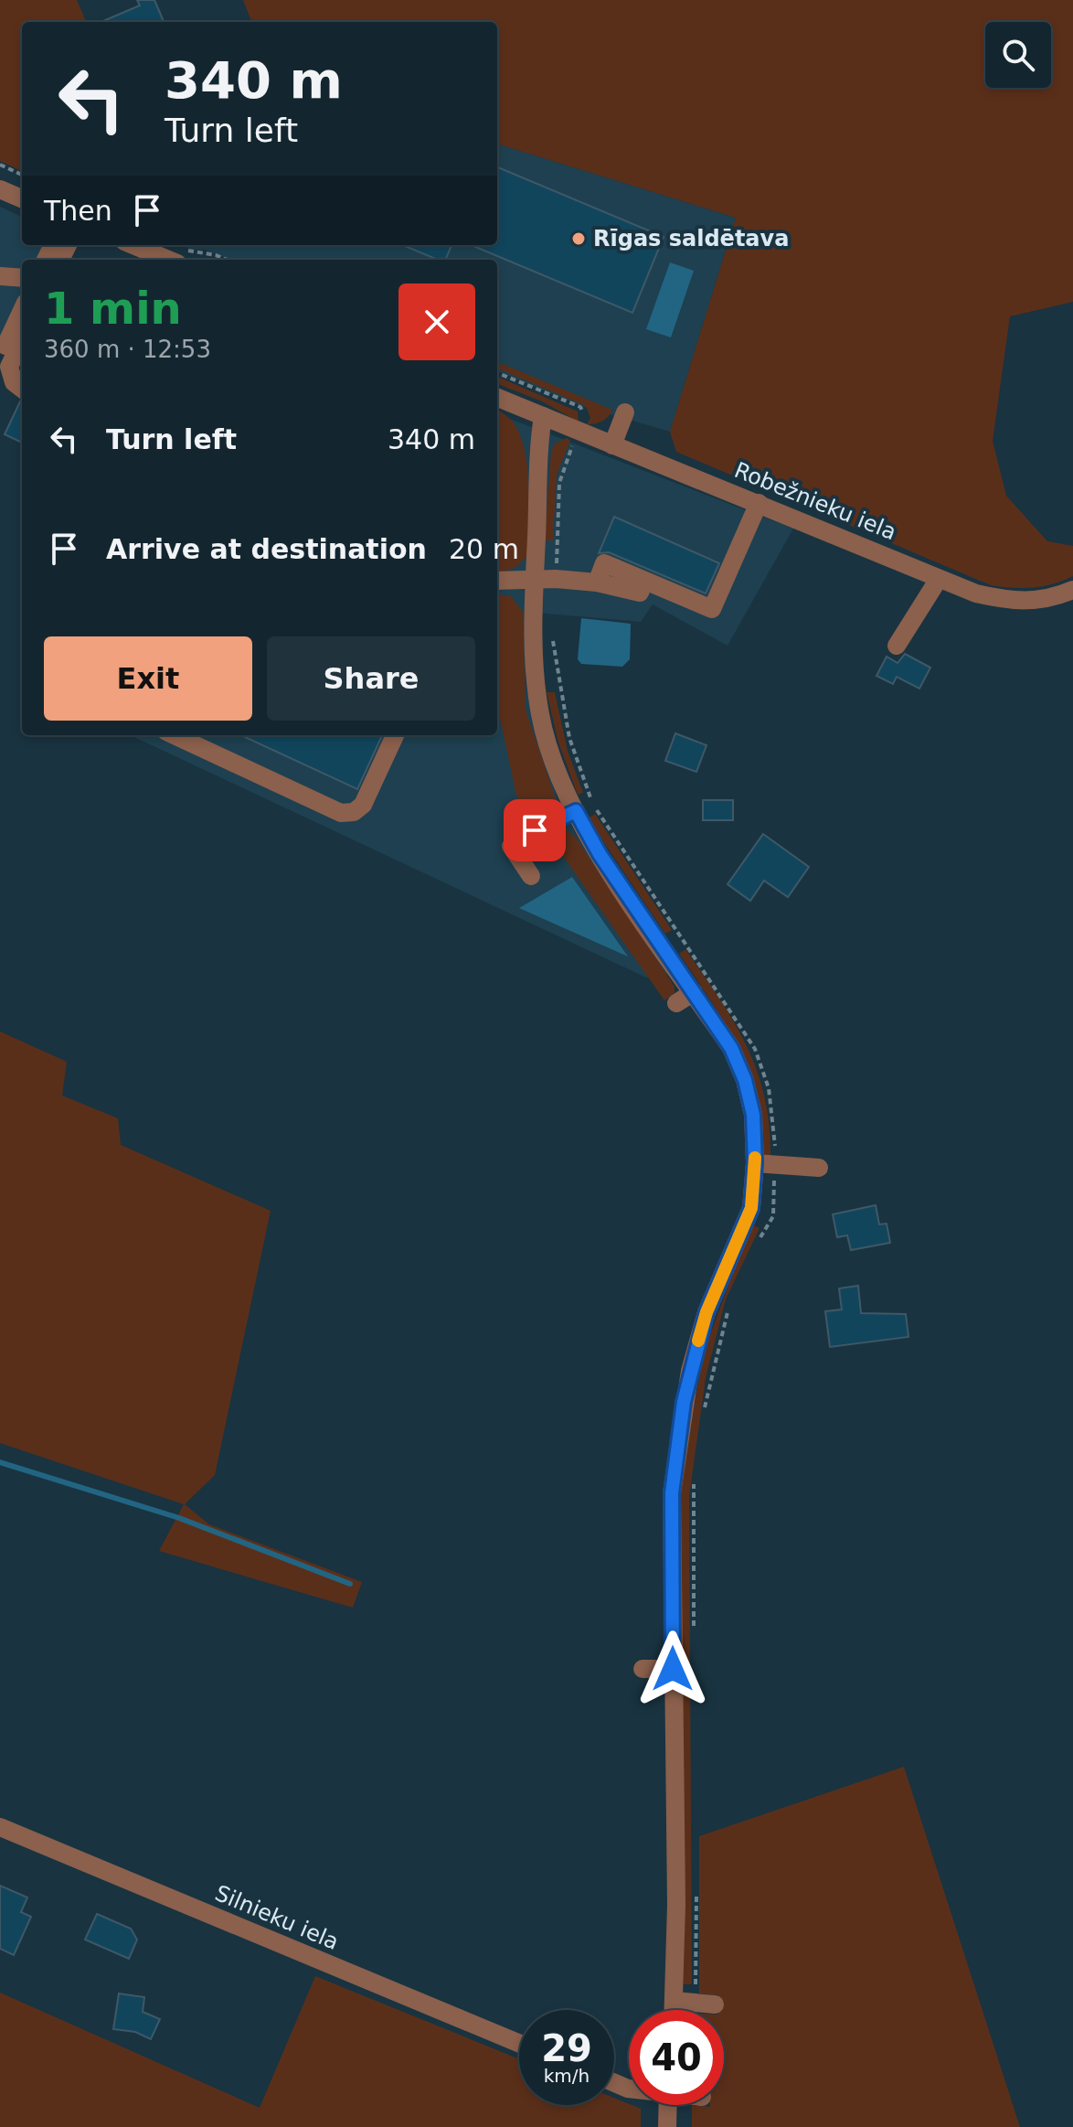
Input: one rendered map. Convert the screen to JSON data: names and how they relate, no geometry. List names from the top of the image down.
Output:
{
  "streets": {
    "street": ["Robežnieku iela", "Silnieku iela"]
  },
  "places": ["Rīgas saldētava"],
  "page": {
    "turn": ["340 m", "Turn left"],
    "then": "Then",
    "heading": ["1 min", "360 m · 12:53"],
    "list": [
      {
        "name": "Turn left",
        "value": "340 m"
      },
      {
        "name": "Arrive at destination",
        "value": "20 m"
      }
    ],
    "buttons": ["Exit", "Share"],
    "speed": "29 km/h",
    "limit": "40"
  }
}
